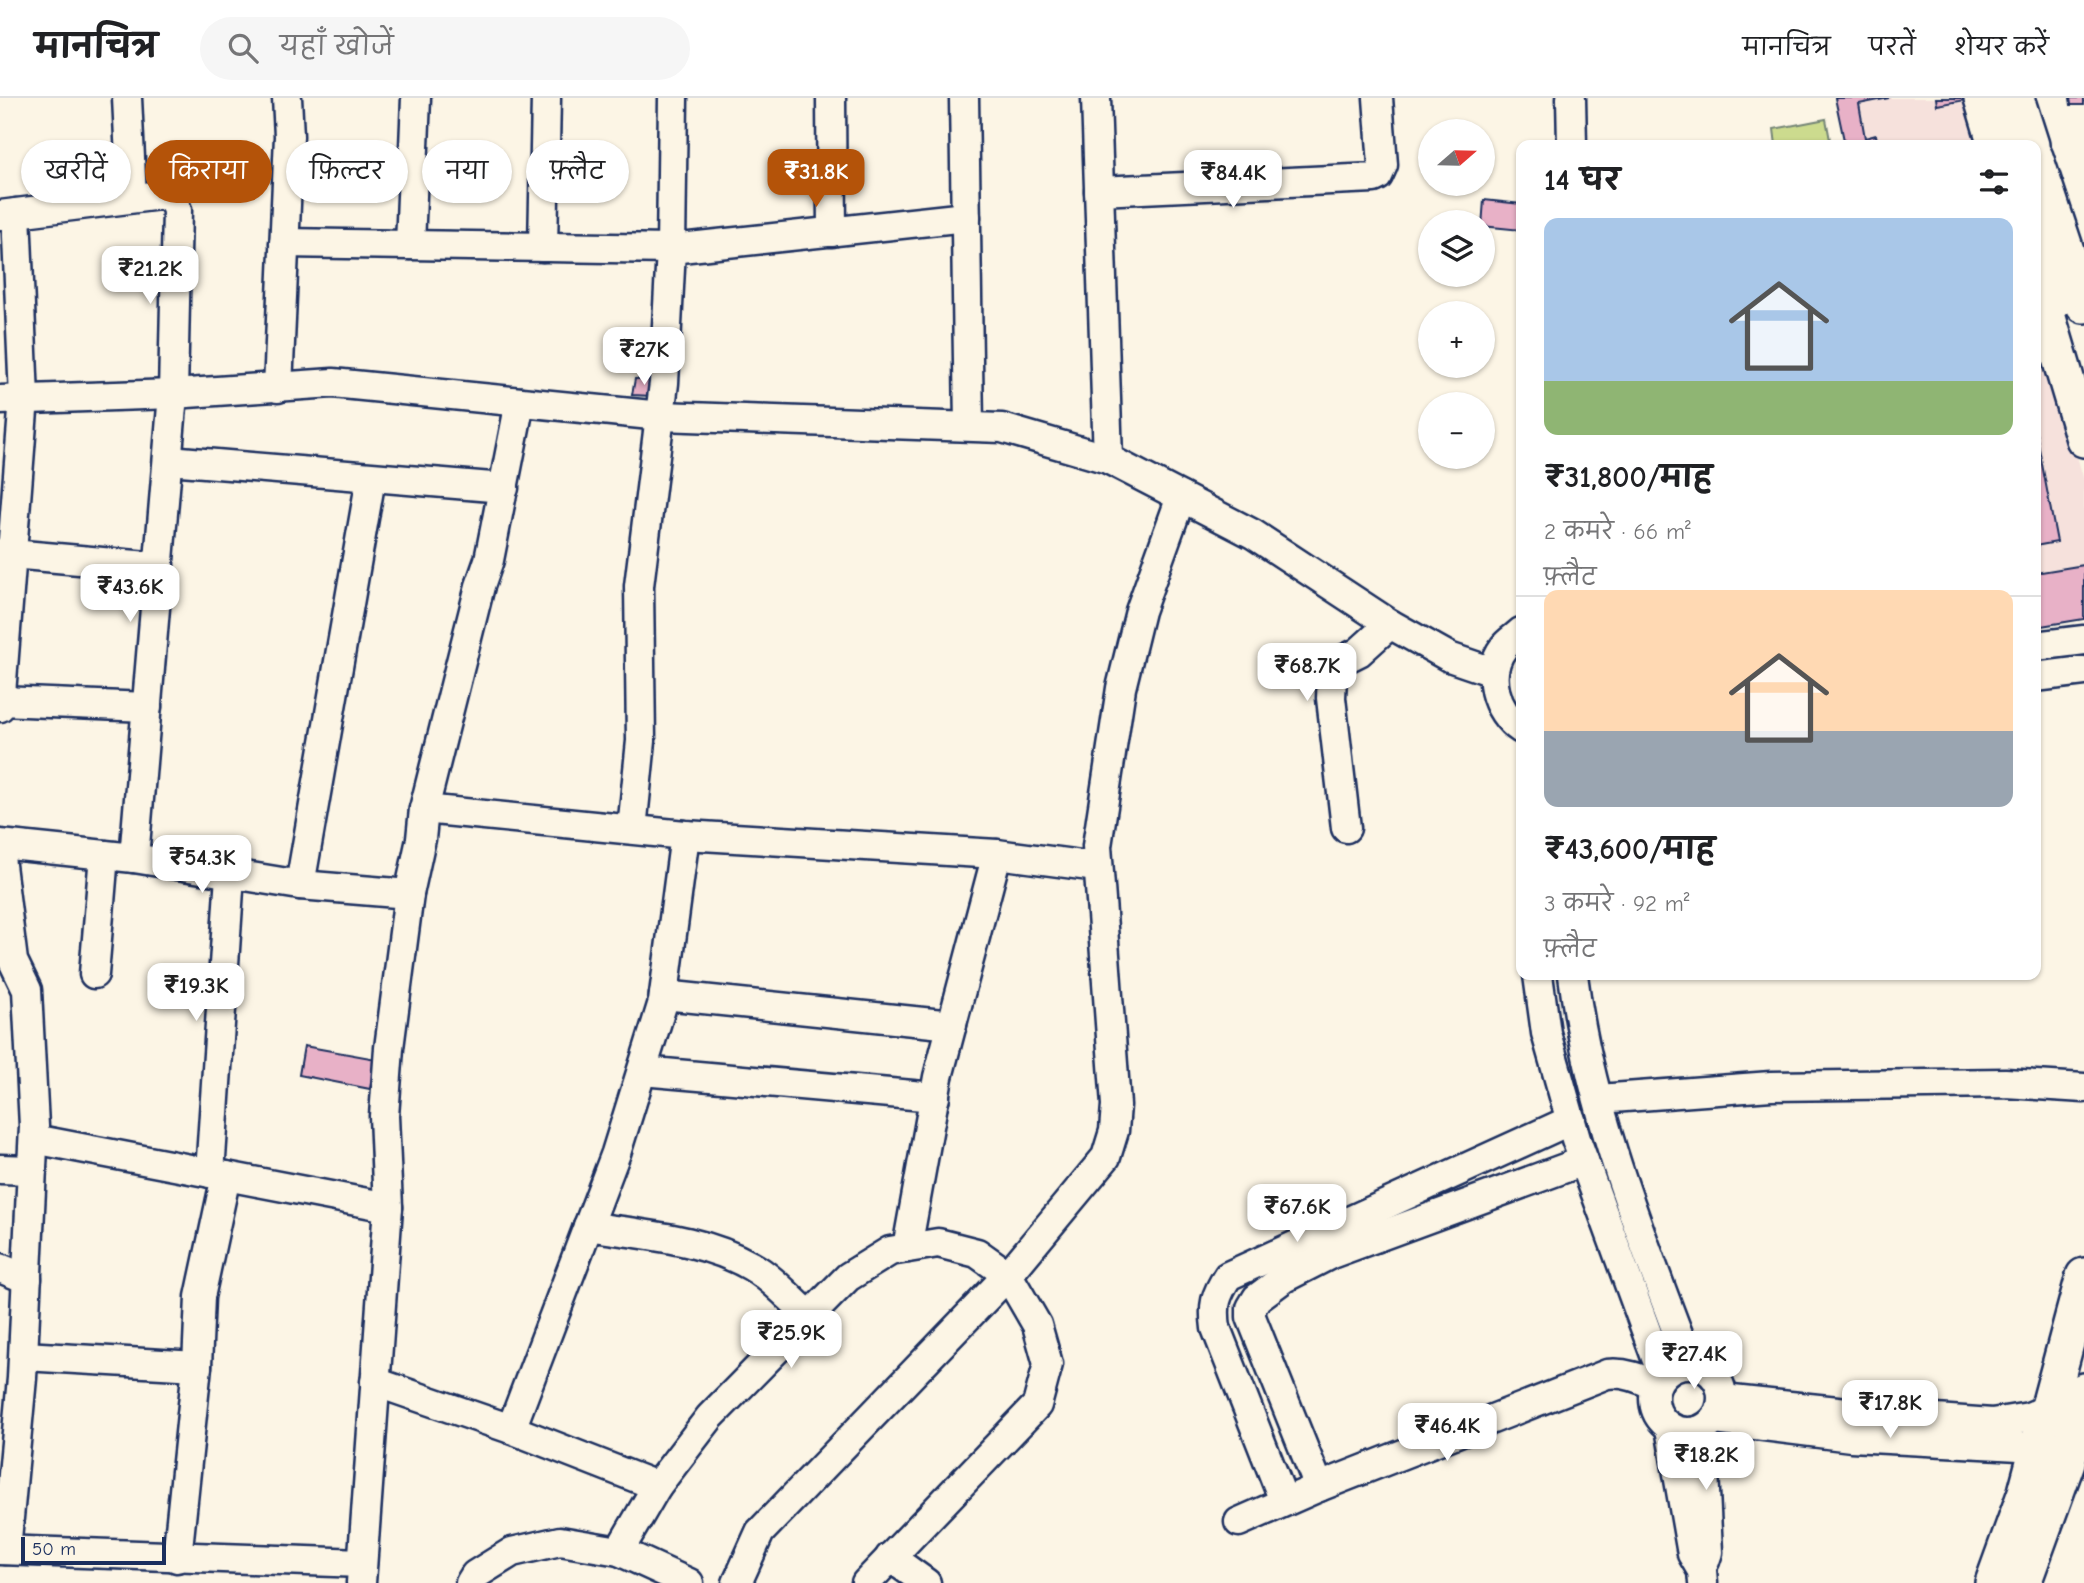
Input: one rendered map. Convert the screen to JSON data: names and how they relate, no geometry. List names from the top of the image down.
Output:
{
  "scale_bar": "50 m",
  "north": "right",
  "page": {
    "header": "मानचित्र",
    "search": "यहाँ खोजें",
    "nav": ["मानचित्र", "परतें", "शेयर करें"],
    "map_buttons": ["+", "−"],
    "chip": [
      "खरीदें",
      "किराया",
      "फ़िल्टर",
      "नया",
      "फ़्लैट"
    ],
    "heading": "14 घर",
    "price": [
      "₹31.8K",
      "₹84.4K",
      "₹21.2K",
      "₹27K",
      "₹43.6K",
      "₹68.7K",
      "₹54.3K",
      "₹19.3K",
      "₹67.6K",
      "₹25.9K",
      "₹27.4K",
      "₹17.8K",
      "₹46.4K",
      "₹18.2K"
    ],
    "list": [
      {
        "name": "₹31,800/माह",
        "note": "2 कमरे · 66 m² · फ़्लैट"
      },
      {
        "name": "₹43,600/माह",
        "note": "3 कमरे · 92 m² · फ़्लैट"
      }
    ],
    "scale": "50 m"
  }
}
